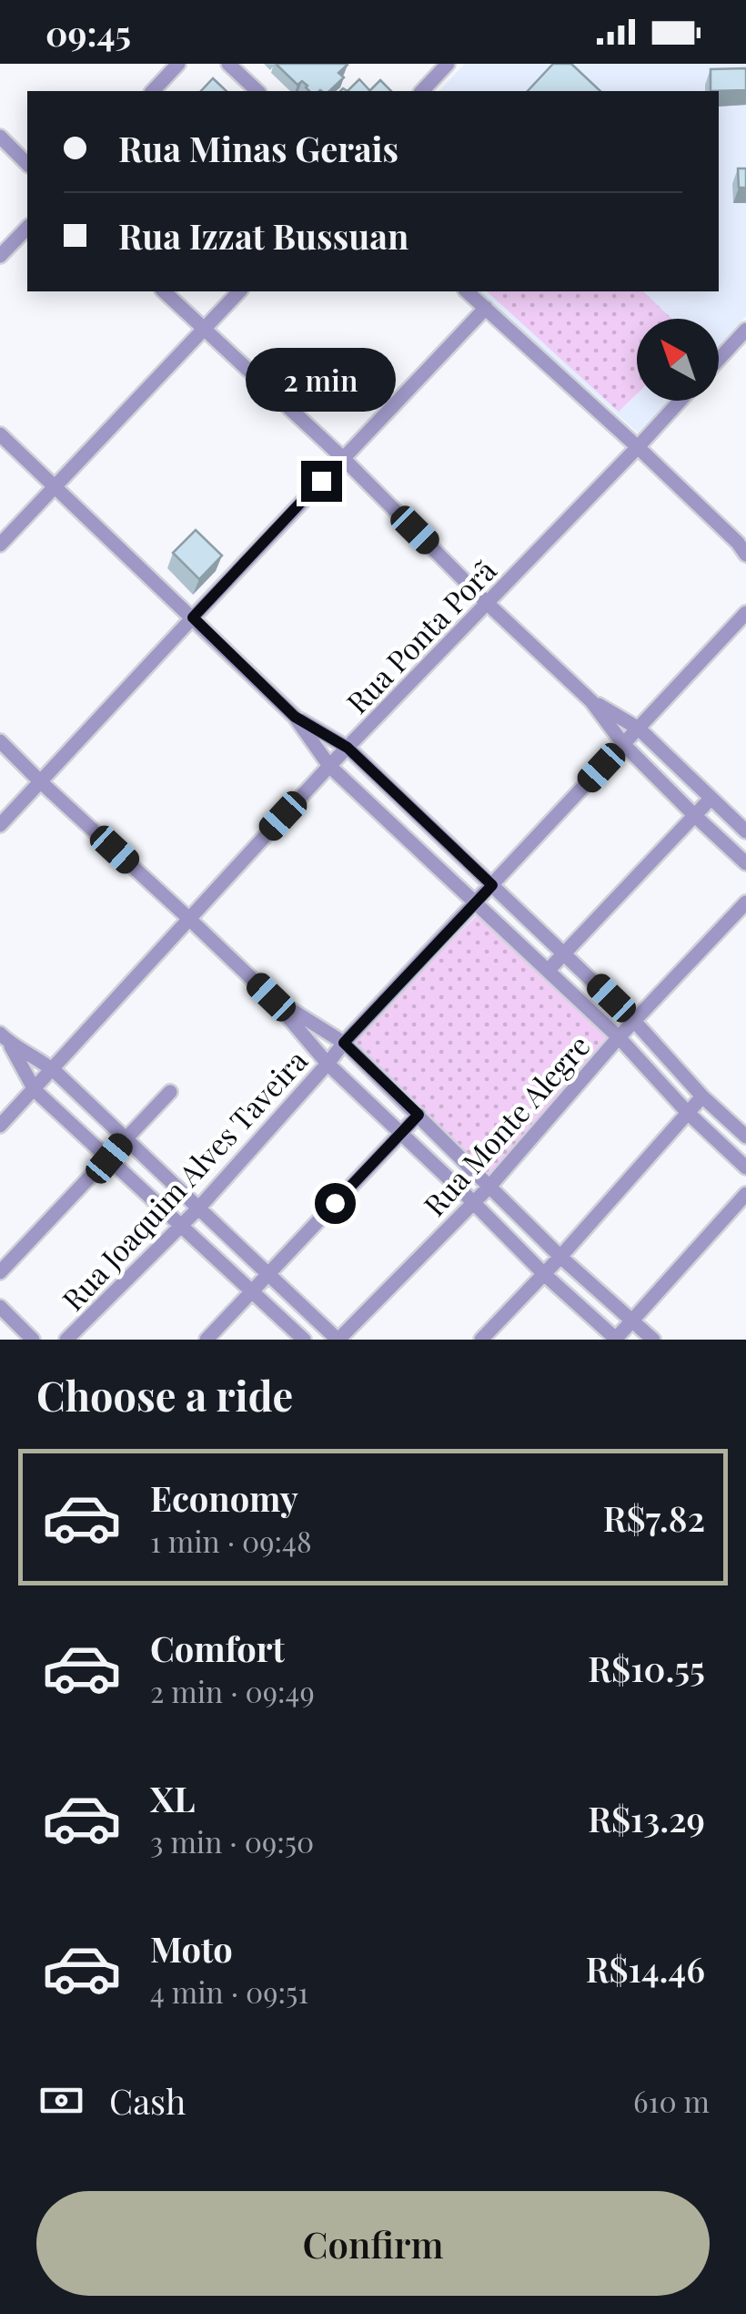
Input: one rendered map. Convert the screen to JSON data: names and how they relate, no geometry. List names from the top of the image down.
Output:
{
  "streets": {
    "street": ["Rua Ponta Porã", "Rua Monte Alegre", "Rua Joaquim Alves Taveira"]
  },
  "north": "top left",
  "page": {
    "status": "09:45",
    "banner": ["Rua Minas Gerais", "Rua Izzat Bussuan"],
    "bubble": "2 min",
    "heading": "Choose a ride",
    "list": [
      {
        "name": "Economy",
        "note": "1 min · 09:48",
        "value": "R$7.82"
      },
      {
        "name": "Comfort",
        "note": "2 min · 09:49",
        "value": "R$10.55"
      },
      {
        "name": "XL",
        "note": "3 min · 09:50",
        "value": "R$13.29"
      },
      {
        "name": "Moto",
        "note": "4 min · 09:51",
        "value": "R$14.46"
      }
    ],
    "pay": ["Cash", "610 m"],
    "buttons": "Confirm"
  }
}
